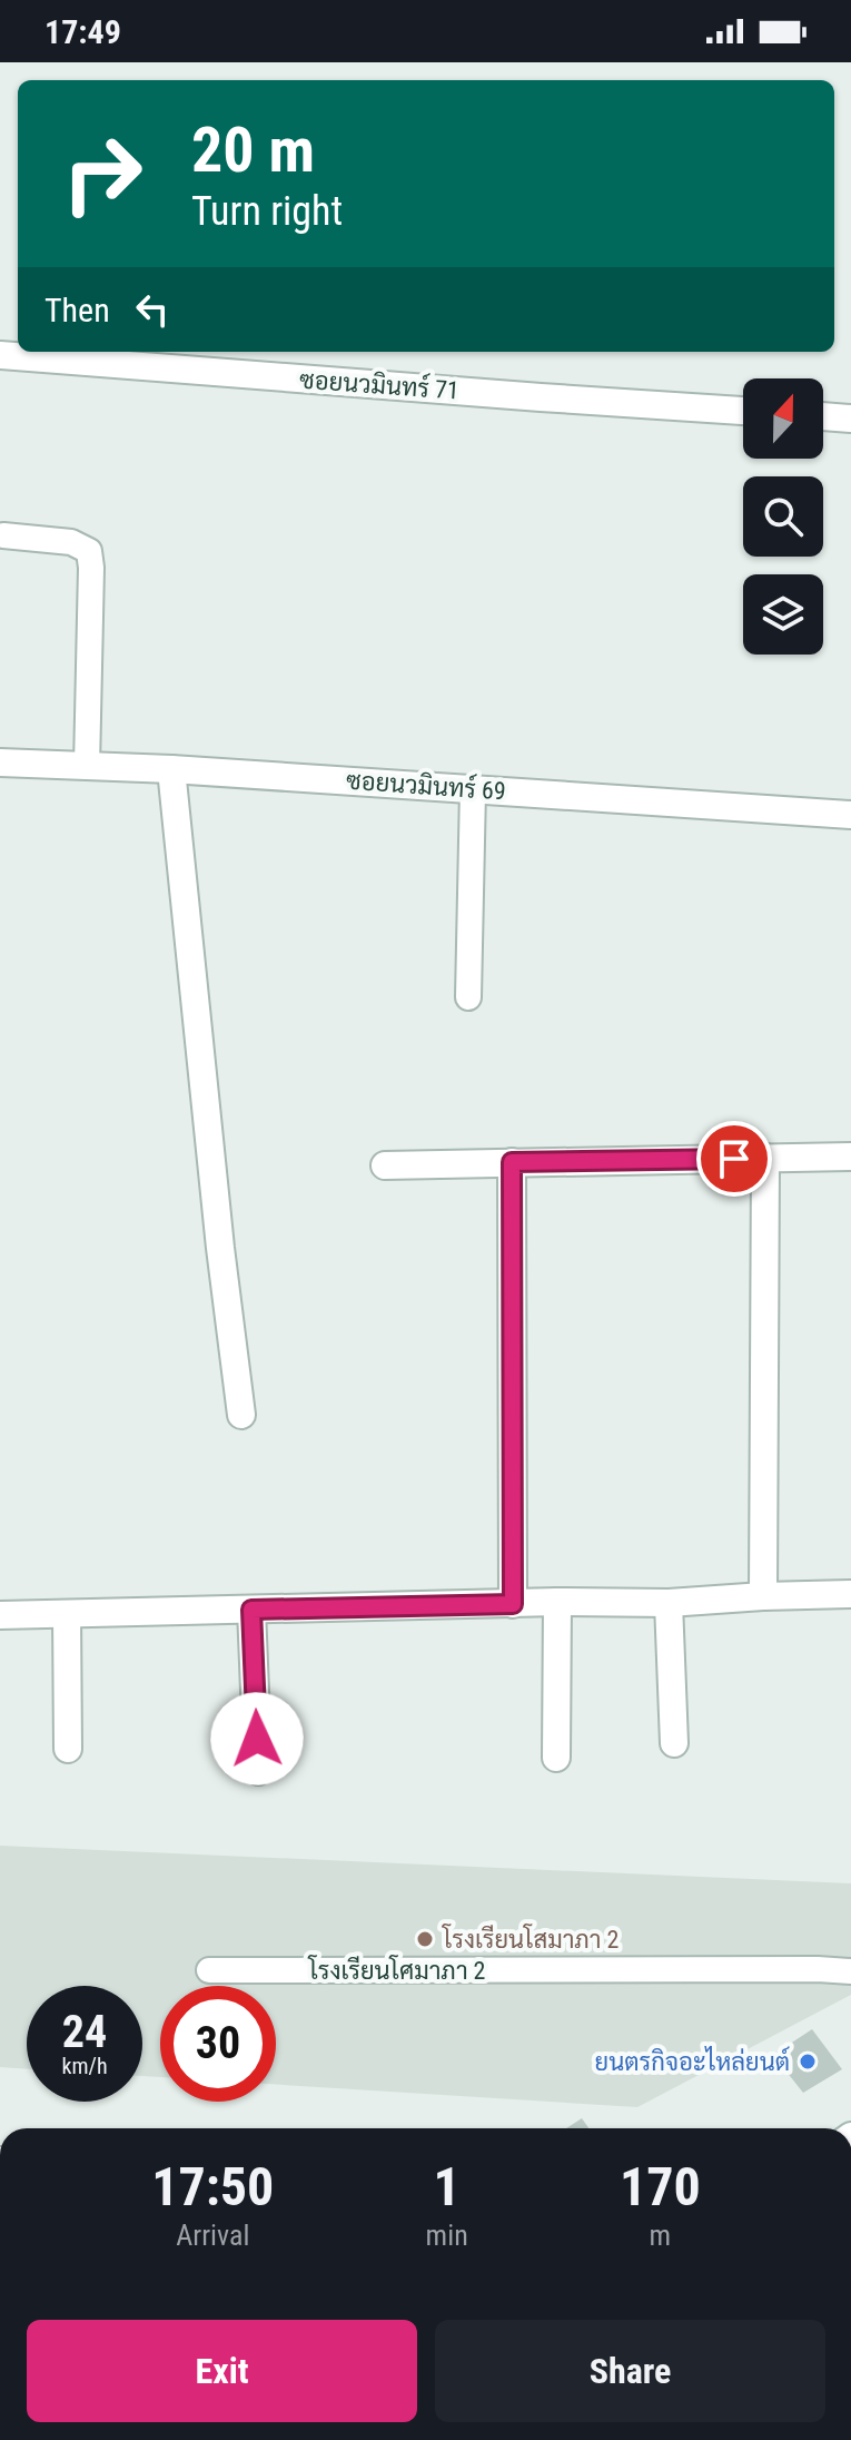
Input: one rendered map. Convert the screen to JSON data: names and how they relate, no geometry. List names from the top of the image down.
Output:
{
  "streets": {
    "street": ["ซอยนวมินทร์ 71", "ซอยนวมินทร์ 69"],
    "lane": ["โรงเรียนโศมาภา 2"]
  },
  "places": ["โรงเรียนโสมาภา 2", "ยนตรกิจอะไหล่ยนต์"],
  "north": "top",
  "page": {
    "status": "17:49",
    "turn": ["20 m", "Turn right"],
    "then": "Then",
    "speed": "24 km/h",
    "limit": "30",
    "eta": [
      "17:50",
      "Arrival",
      "1",
      "min",
      "170",
      "m"
    ],
    "buttons": ["Exit", "Share"]
  }
}
